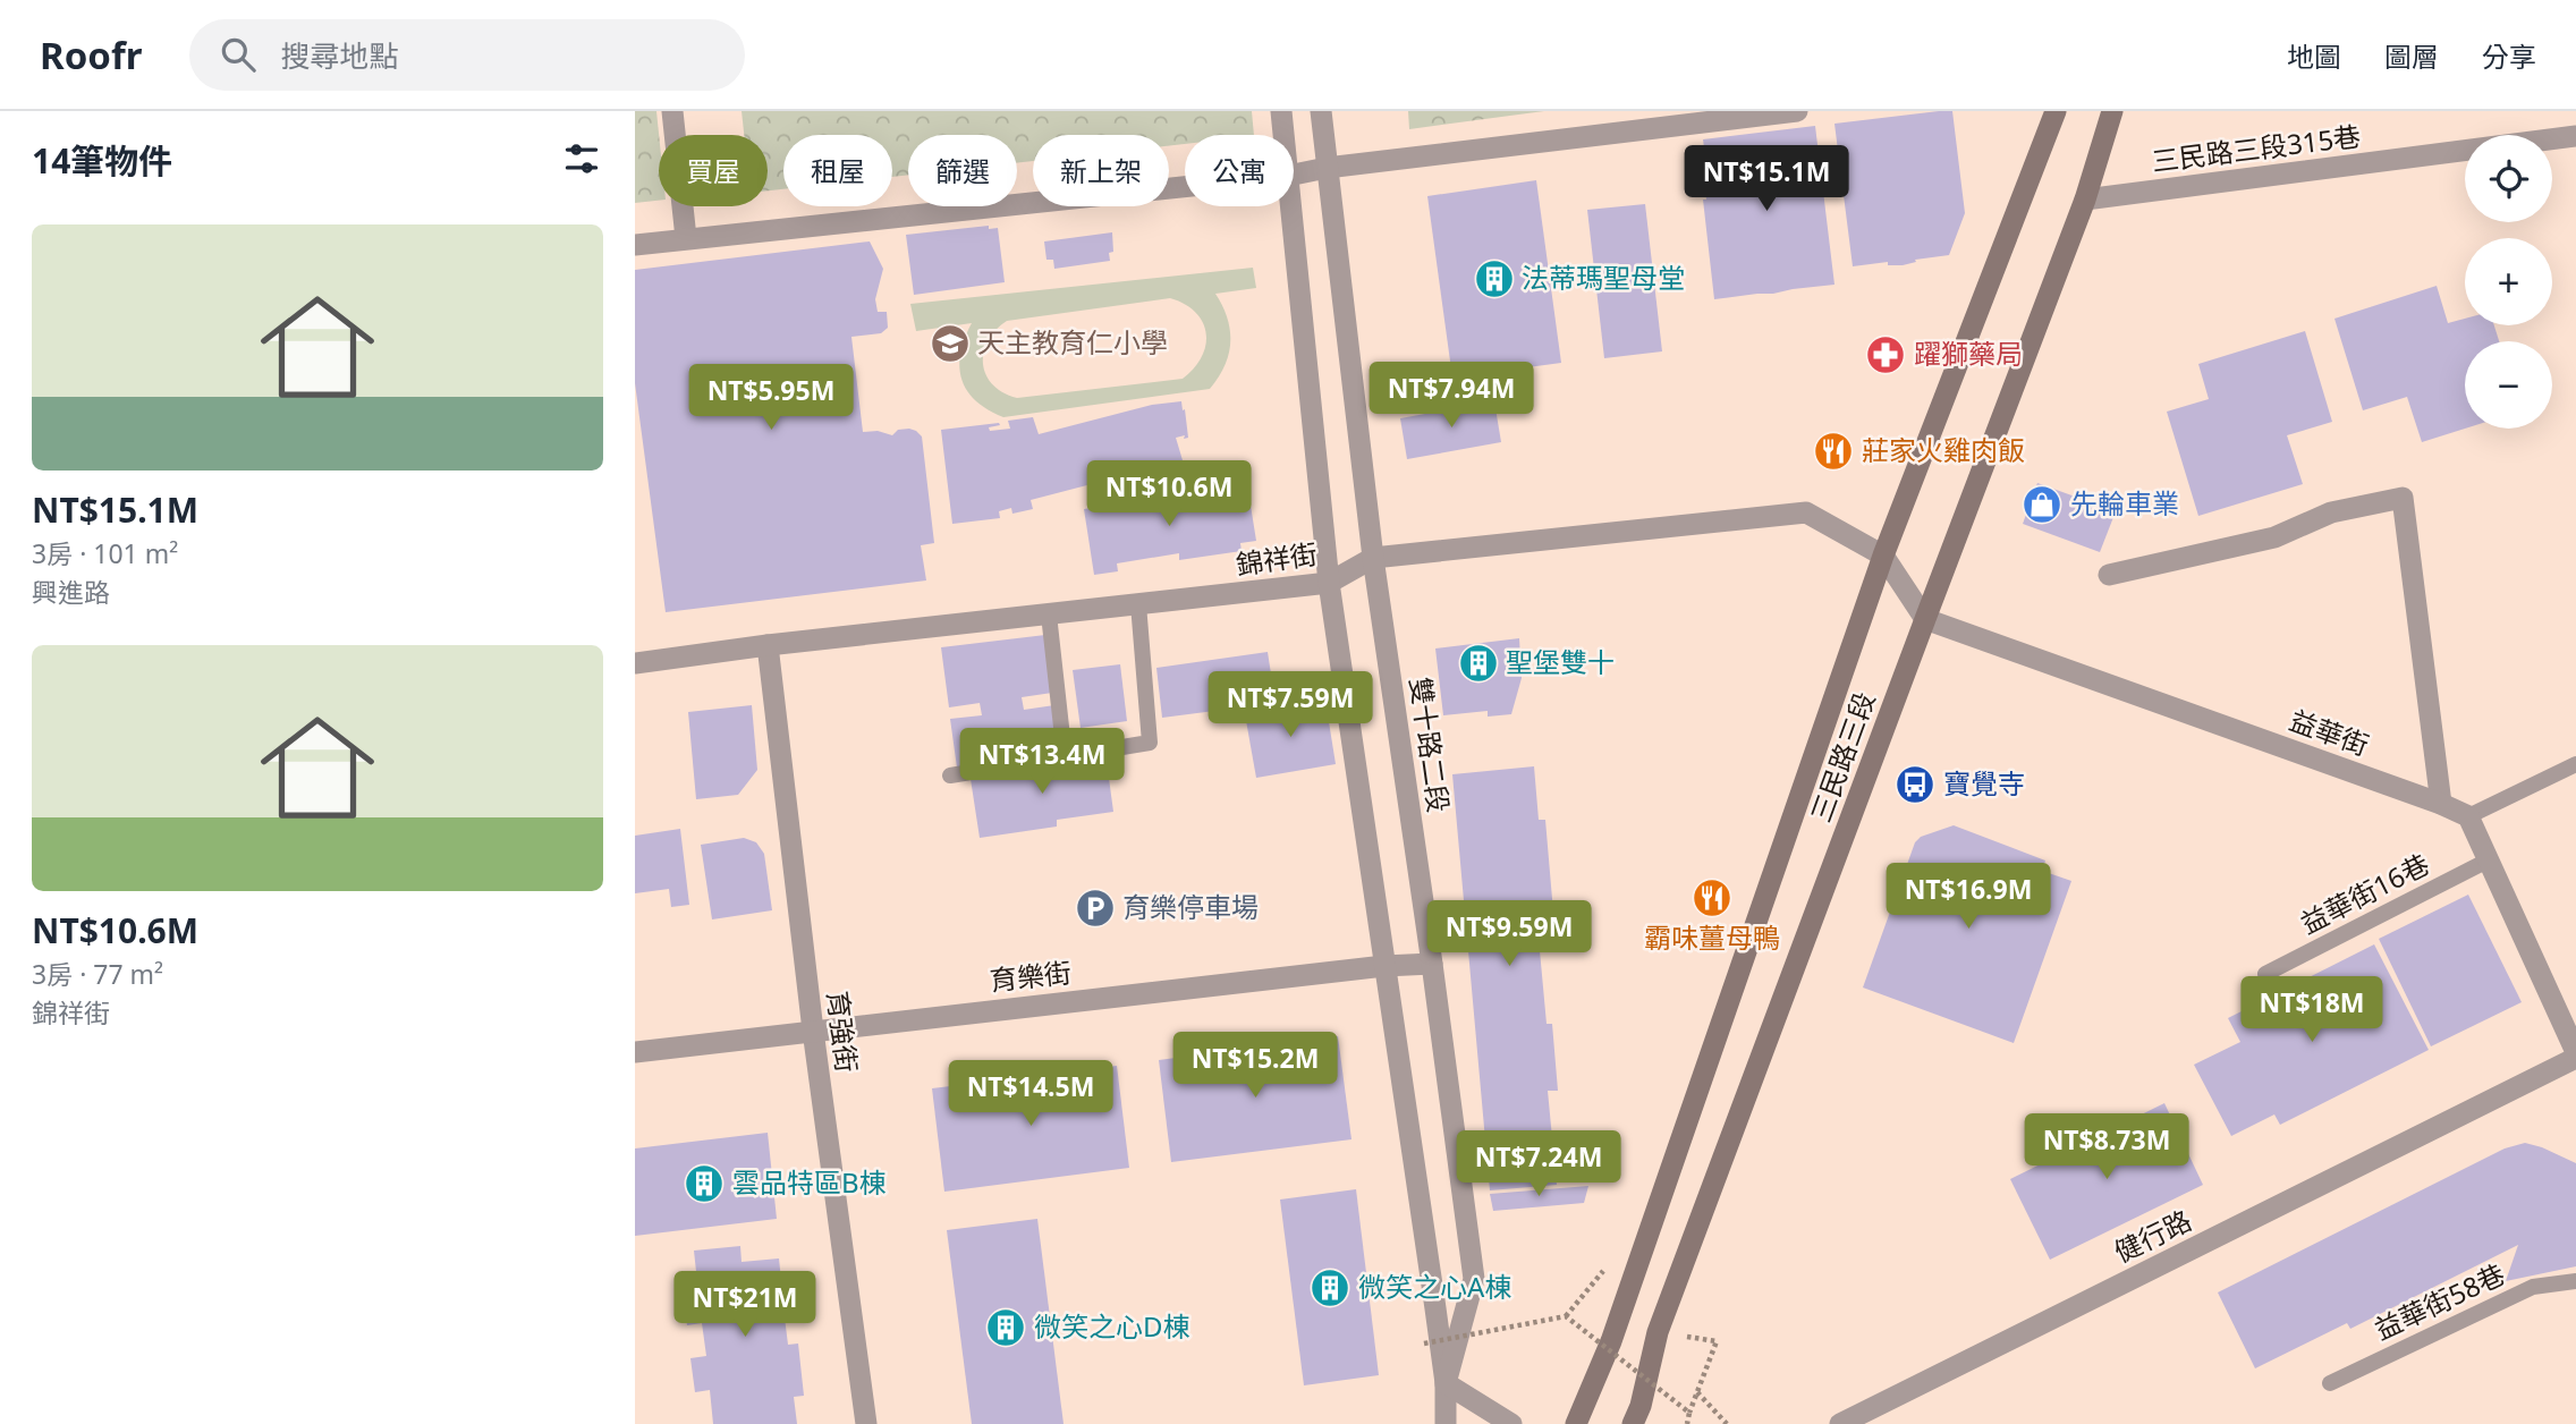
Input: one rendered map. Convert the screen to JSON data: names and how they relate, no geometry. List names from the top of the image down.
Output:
{
  "streets": {
    "main road": ["三民路三段"],
    "street": [
      "三民路三段315巷",
      "錦祥街",
      "益華街",
      "雙十路二段",
      "育樂街",
      "育強街",
      "健行路"
    ],
    "lane": ["益華街16巷", "益華街58巷"]
  },
  "crossings": [
    ["三民路三段315巷", "三民路三段"],
    ["錦祥街", "益華街"],
    ["錦祥街", "雙十路二段"],
    ["錦祥街", "三民路三段"],
    ["錦祥街", "育強街"],
    ["益華街", "三民路三段"],
    ["雙十路二段", "育樂街"],
    ["育樂街", "育強街"]
  ],
  "places": {
    "building": [
      "法蒂瑪聖母堂",
      "聖堡雙十",
      "雲品特區B棟",
      "微笑之心A棟",
      "微笑之心D棟"
    ],
    "school or university": ["天主教育仁小學"],
    "pharmacy": ["躍獅藥局"],
    "restaurant": ["莊家火雞肉飯", "霸味薑母鴨"],
    "shop": ["先輪車業"],
    "bus stop": ["寶覺寺"],
    "parking": ["育樂停車場"]
  },
  "page": {
    "header": "Roofr",
    "search": "搜尋地點",
    "nav": ["地圖", "圖層", "分享"],
    "heading": "14筆物件",
    "map_buttons": ["+", "−"],
    "chip": [
      "買屋",
      "租屋",
      "篩選",
      "新上架",
      "公寓"
    ],
    "price": [
      "NT$15.1M",
      "NT$7.94M",
      "NT$5.95M",
      "NT$10.6M",
      "NT$7.59M",
      "NT$13.4M",
      "NT$16.9M",
      "NT$9.59M",
      "NT$18M",
      "NT$15.2M",
      "NT$14.5M",
      "NT$8.73M",
      "NT$7.24M",
      "NT$21M"
    ],
    "list": [
      {
        "name": "NT$15.1M",
        "note": "3房 · 101 m² · 興進路"
      },
      {
        "name": "NT$10.6M",
        "note": "3房 · 77 m² · 錦祥街"
      }
    ]
  }
}
